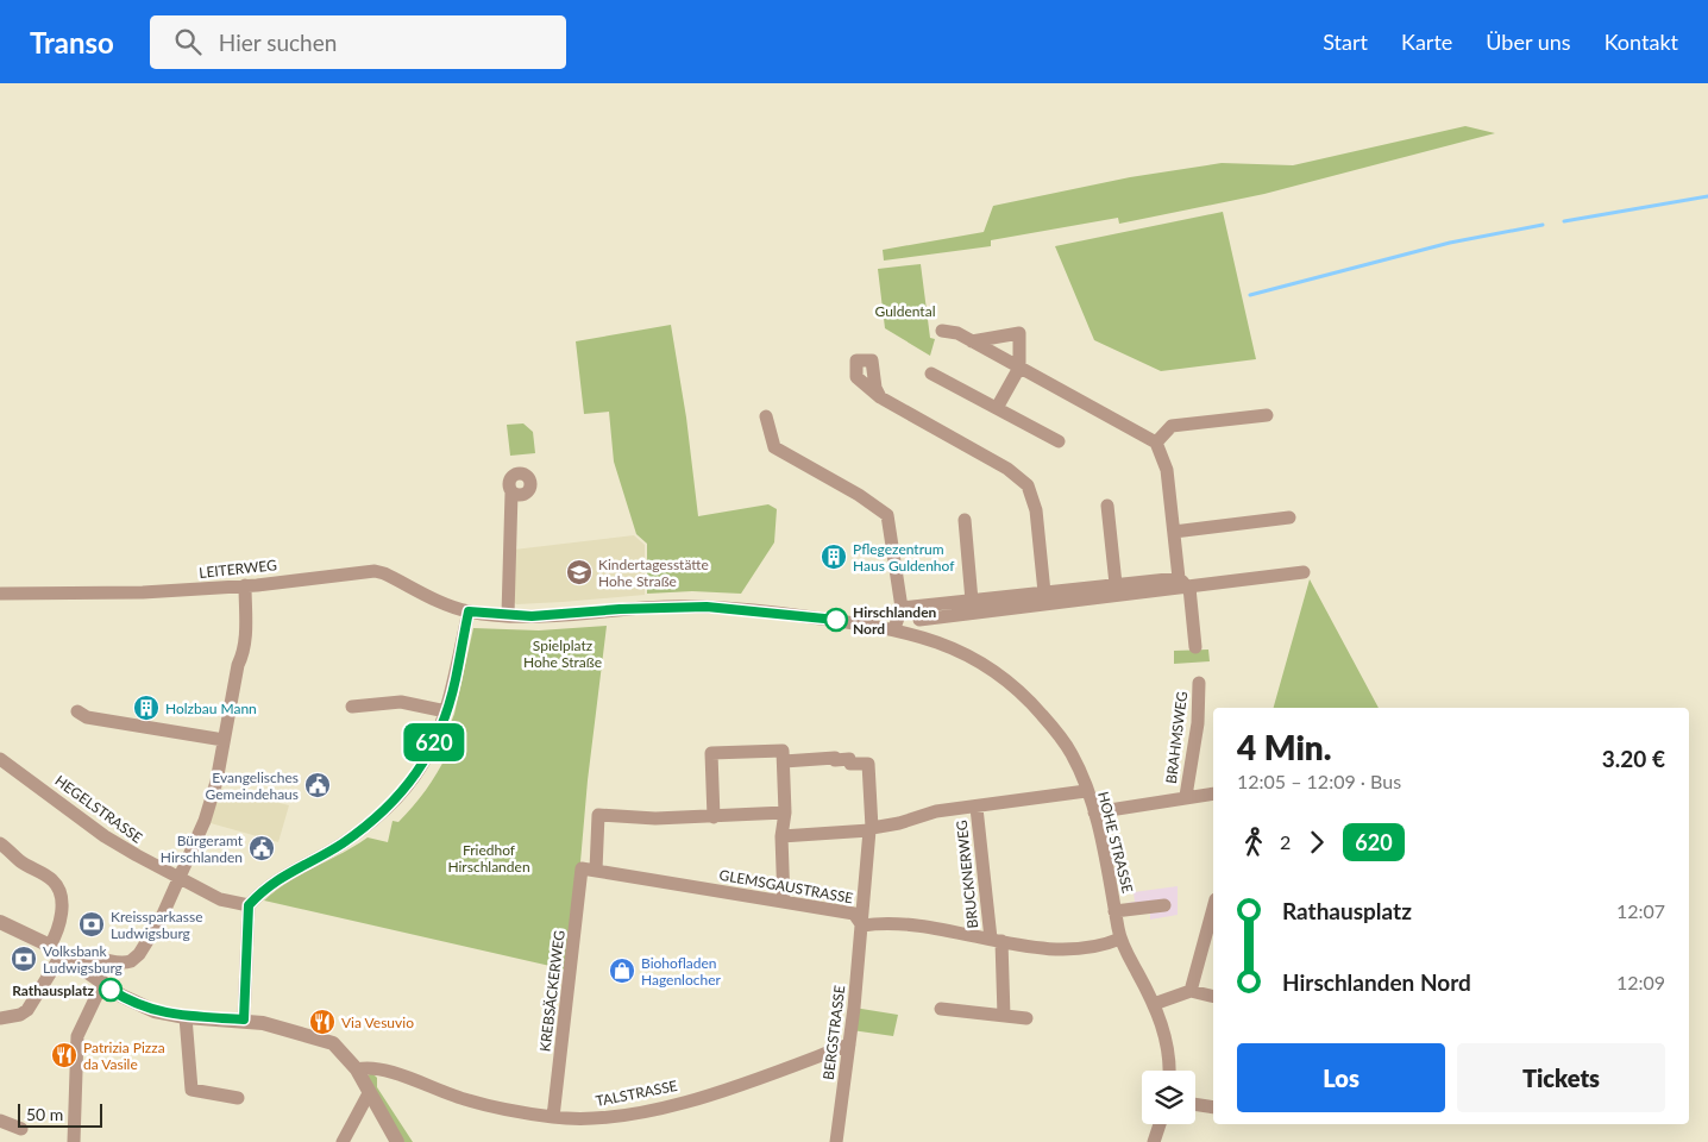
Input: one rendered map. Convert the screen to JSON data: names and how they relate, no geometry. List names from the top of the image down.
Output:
{
  "streets": {
    "street": [
      "LEITERWEG",
      "BRAHMSWEG",
      "HEGELSTRASSE",
      "HOHE STRASSE",
      "BRUCKNERWEG",
      "GLEMSGAUSTRASSE",
      "KREBSÄCKERWEG",
      "BERGSTRASSE",
      "TALSTRASSE"
    ]
  },
  "crossings": [
    ["LEITERWEG", "HOHE STRASSE"],
    ["HOHE STRASSE", "GLEMSGAUSTRASSE"],
    ["BRUCKNERWEG", "GLEMSGAUSTRASSE"],
    ["GLEMSGAUSTRASSE", "KREBSÄCKERWEG"],
    ["GLEMSGAUSTRASSE", "BERGSTRASSE"],
    ["KREBSÄCKERWEG", "TALSTRASSE"],
    ["BERGSTRASSE", "TALSTRASSE"]
  ],
  "parks": ["Guldental", "Spielplatz Hohe Straße", "Friedhof Hirschlanden"],
  "places": {
    "building": ["Pflegezentrum Haus Guldenhof", "Holzbau Mann"],
    "school or university": ["Kindertagesstätte Hohe Straße"],
    "other": ["Hirschlanden Nord", "Rathausplatz"],
    "public building": ["Evangelisches Gemeindehaus", "Bürgeramt Hirschlanden"],
    "bank": ["Kreissparkasse Ludwigsburg", "Volksbank Ludwigsburg"],
    "shop": ["Biohofladen Hagenlocher"],
    "restaurant": ["Via Vesuvio", "Patrizia Pizza da Vasile"]
  },
  "lines": ["bus line 620"],
  "scale_bar": "50 m",
  "page": {
    "header": "Transo",
    "search": "Hier suchen",
    "nav": [
      "Start",
      "Karte",
      "Über uns",
      "Kontakt"
    ],
    "on_map": "620",
    "heading": ["4 Min.", "12:05 – 12:09 · Bus", "3.20 €"],
    "legs": ["2", "620"],
    "list": [
      {
        "name": "Rathausplatz",
        "value": "12:07"
      },
      {
        "name": "Hirschlanden Nord",
        "value": "12:09"
      }
    ],
    "buttons": ["Los", "Tickets"],
    "scale": "50 m"
  }
}
